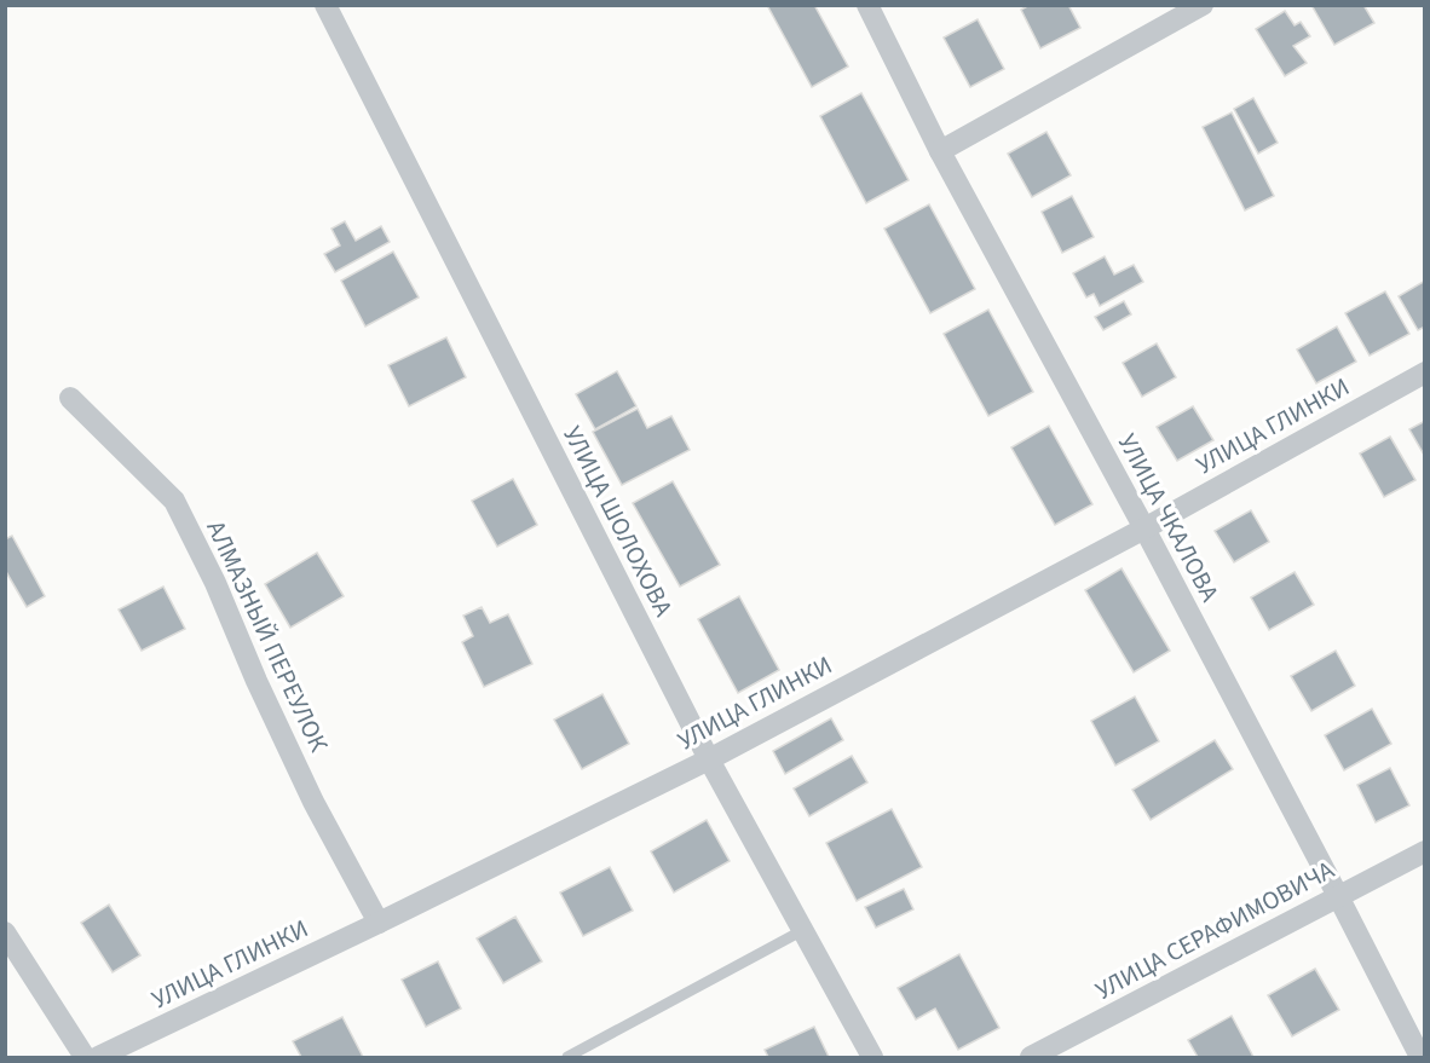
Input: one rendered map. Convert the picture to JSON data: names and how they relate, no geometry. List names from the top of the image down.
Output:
{
  "streets": {
    "street": [
      "УЛИЦА ГЛИНКИ",
      "УЛИЦА ЧКАЛОВА",
      "УЛИЦА ШОЛОХОВА",
      "АЛМАЗНЫЙ ПЕРЕУЛОК",
      "УЛИЦА СЕРАФИМОВИЧА"
    ]
  },
  "crossings": [
    ["УЛИЦА ГЛИНКИ", "УЛИЦА ЧКАЛОВА"],
    ["УЛИЦА ГЛИНКИ", "УЛИЦА ШОЛОХОВА"],
    ["УЛИЦА ГЛИНКИ", "АЛМАЗНЫЙ ПЕРЕУЛОК"],
    ["УЛИЦА ЧКАЛОВА", "УЛИЦА СЕРАФИМОВИЧА"]
  ]
}
